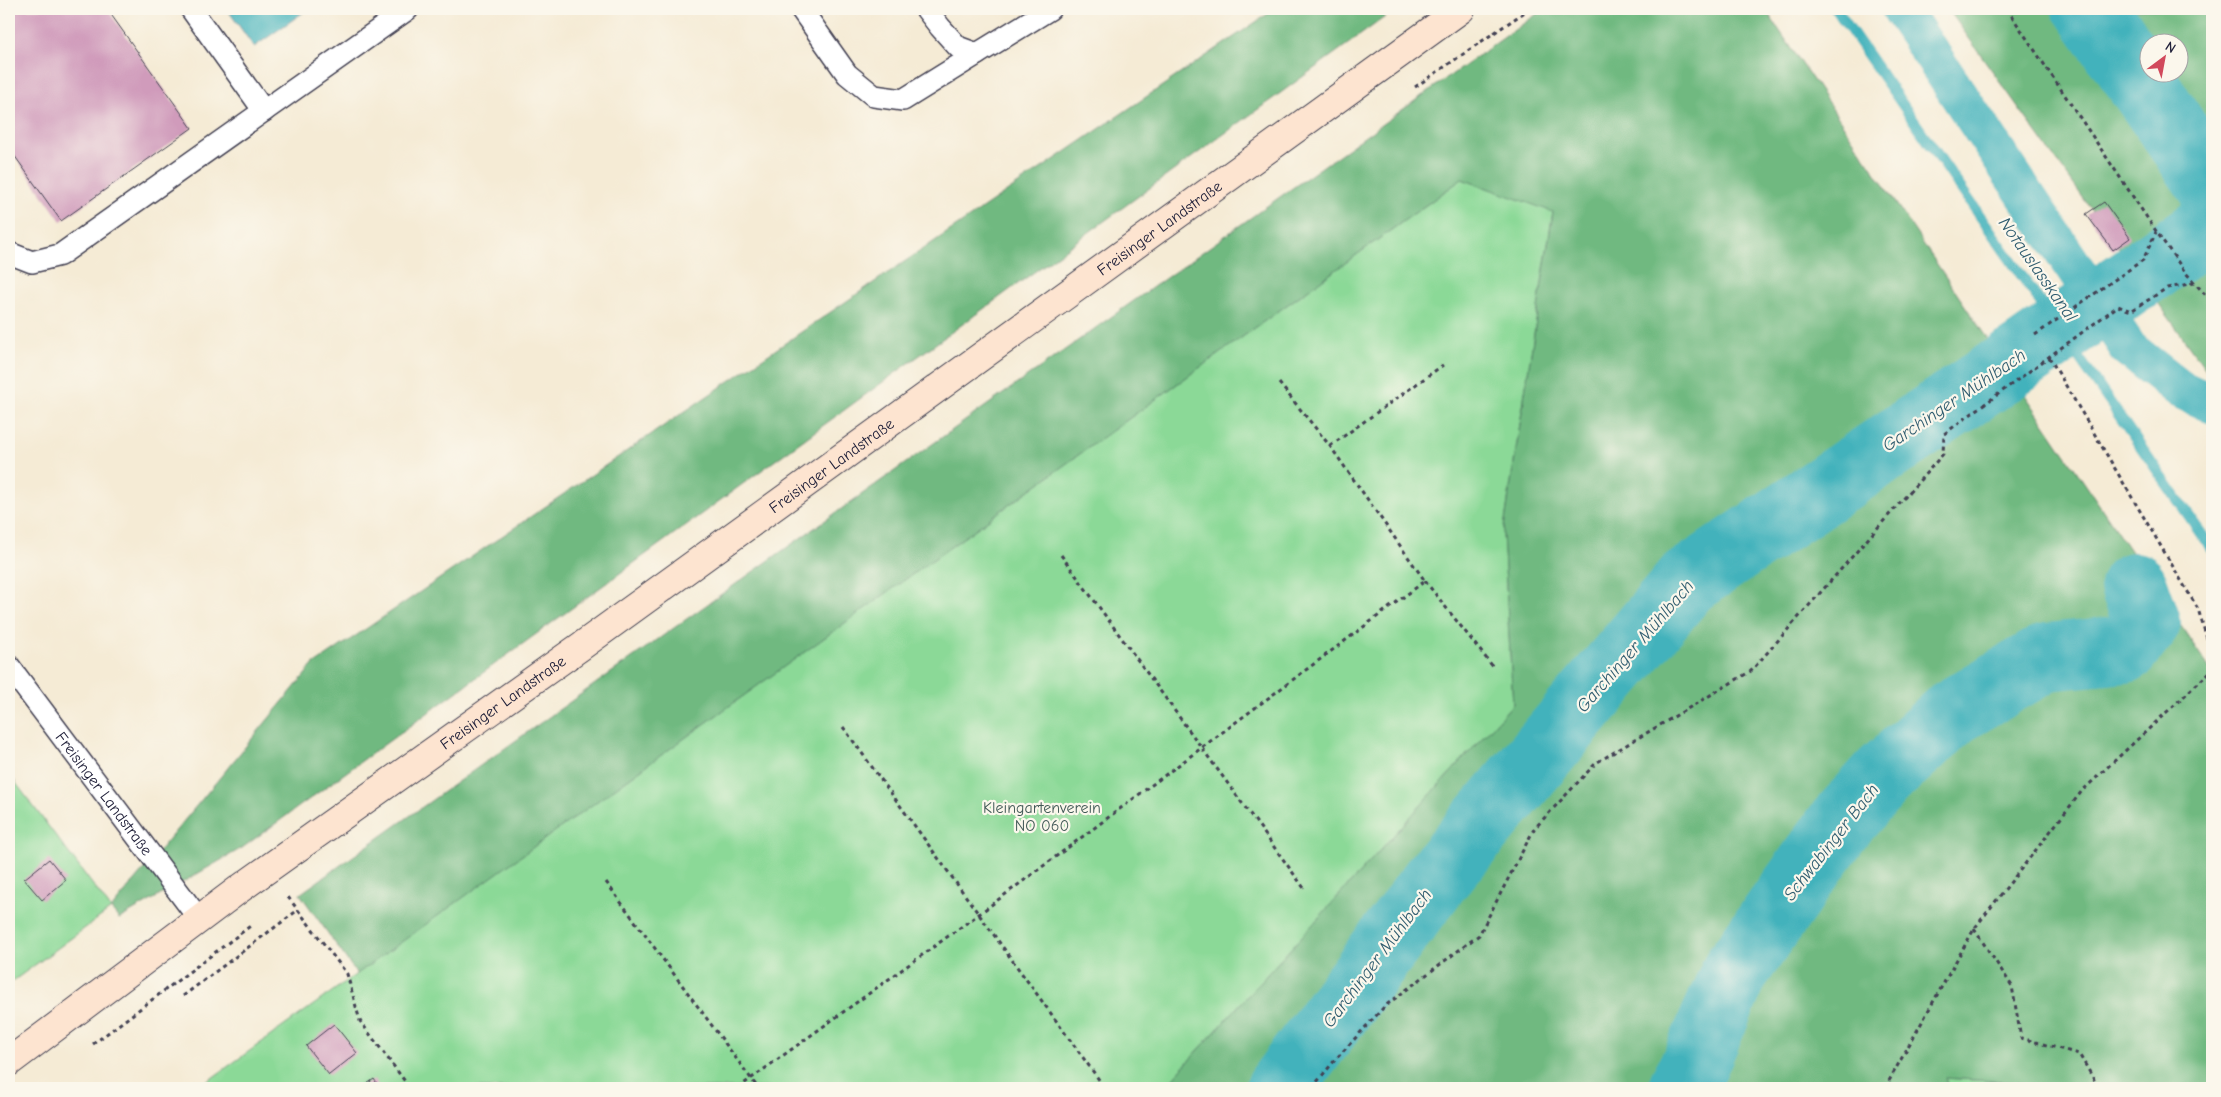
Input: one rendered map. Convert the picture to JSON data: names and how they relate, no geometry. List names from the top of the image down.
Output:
{
  "streets": {
    "main road": ["Freisinger Landstraße"]
  },
  "water": ["Notauslasskanal", "Garchinger Mühlbach", "Schwabinger Bach"],
  "parks": ["Kleingartenverein NO 060"],
  "north": "top right"
}
